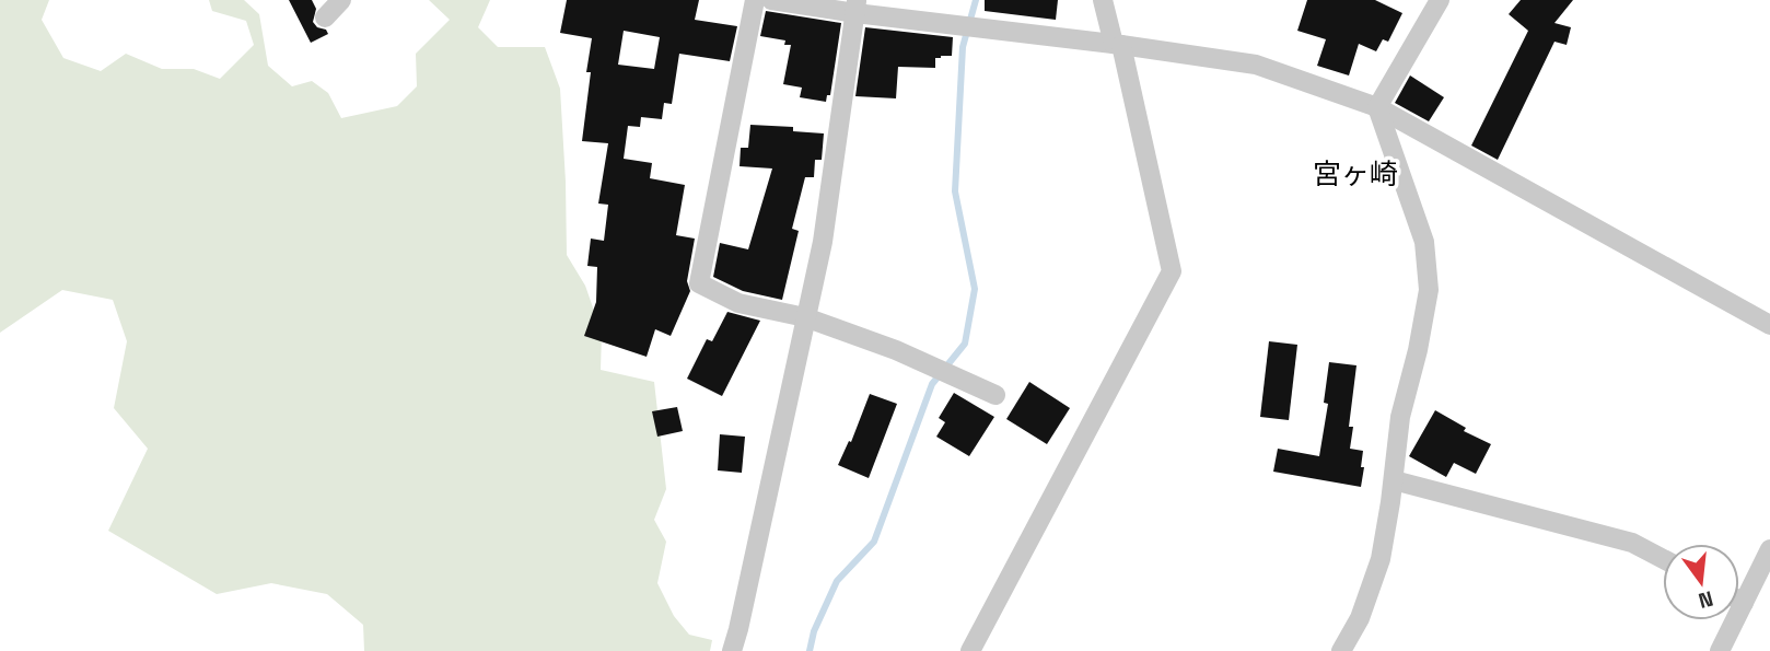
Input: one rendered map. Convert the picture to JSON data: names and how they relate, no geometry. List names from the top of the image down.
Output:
{
  "districts": ["宮ヶ崎"],
  "north": "bottom"
}
